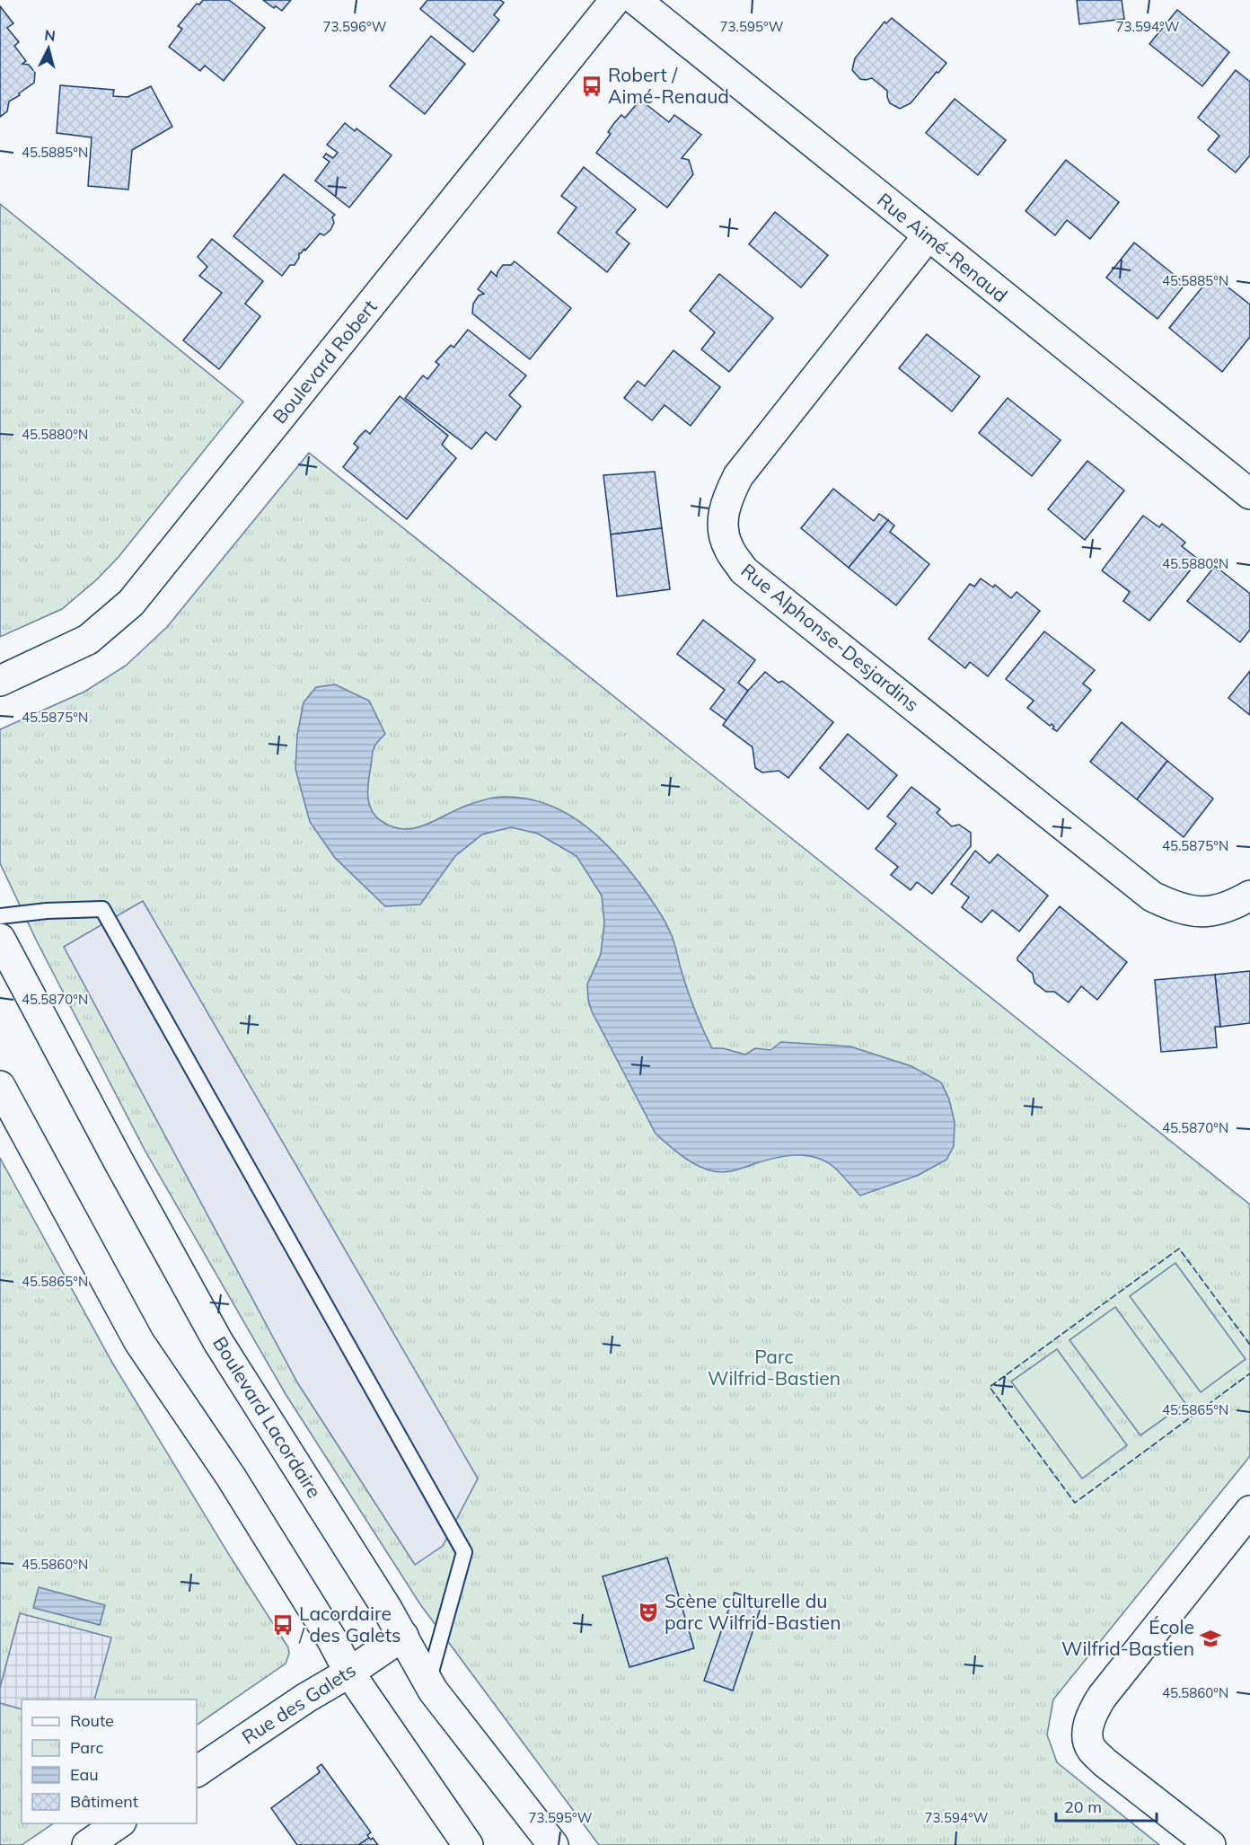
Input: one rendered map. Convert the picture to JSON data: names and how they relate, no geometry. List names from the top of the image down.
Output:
{
  "streets": {
    "street": [
      "Rue Aimé-Renaud",
      "Boulevard Robert",
      "Rue Alphonse-Desjardins",
      "Boulevard Lacordaire",
      "Rue des Galets"
    ]
  },
  "crossings": [
    ["Rue Aimé-Renaud", "Rue Alphonse-Desjardins"],
    ["Boulevard Lacordaire", "Rue des Galets"]
  ],
  "parks": ["Parc Wilfrid-Bastien"],
  "places": {
    "bus stop": ["Robert / Aimé-Renaud", "Lacordaire / des Galets"],
    "theatre": ["Scène culturelle du parc Wilfrid-Bastien"],
    "school or university": ["École Wilfrid-Bastien"]
  },
  "legend": [
    "Route",
    "Parc",
    "Eau",
    "Bâtiment"
  ],
  "scale_bar": "20 m",
  "north": "top",
  "coordinates": [
    "73.596°W",
    "73.595°W",
    "73.594°W",
    "45.5885°N",
    "45.5880°N",
    "45.5875°N",
    "45.5870°N",
    "45.5865°N",
    "45.5860°N"
  ]
}
